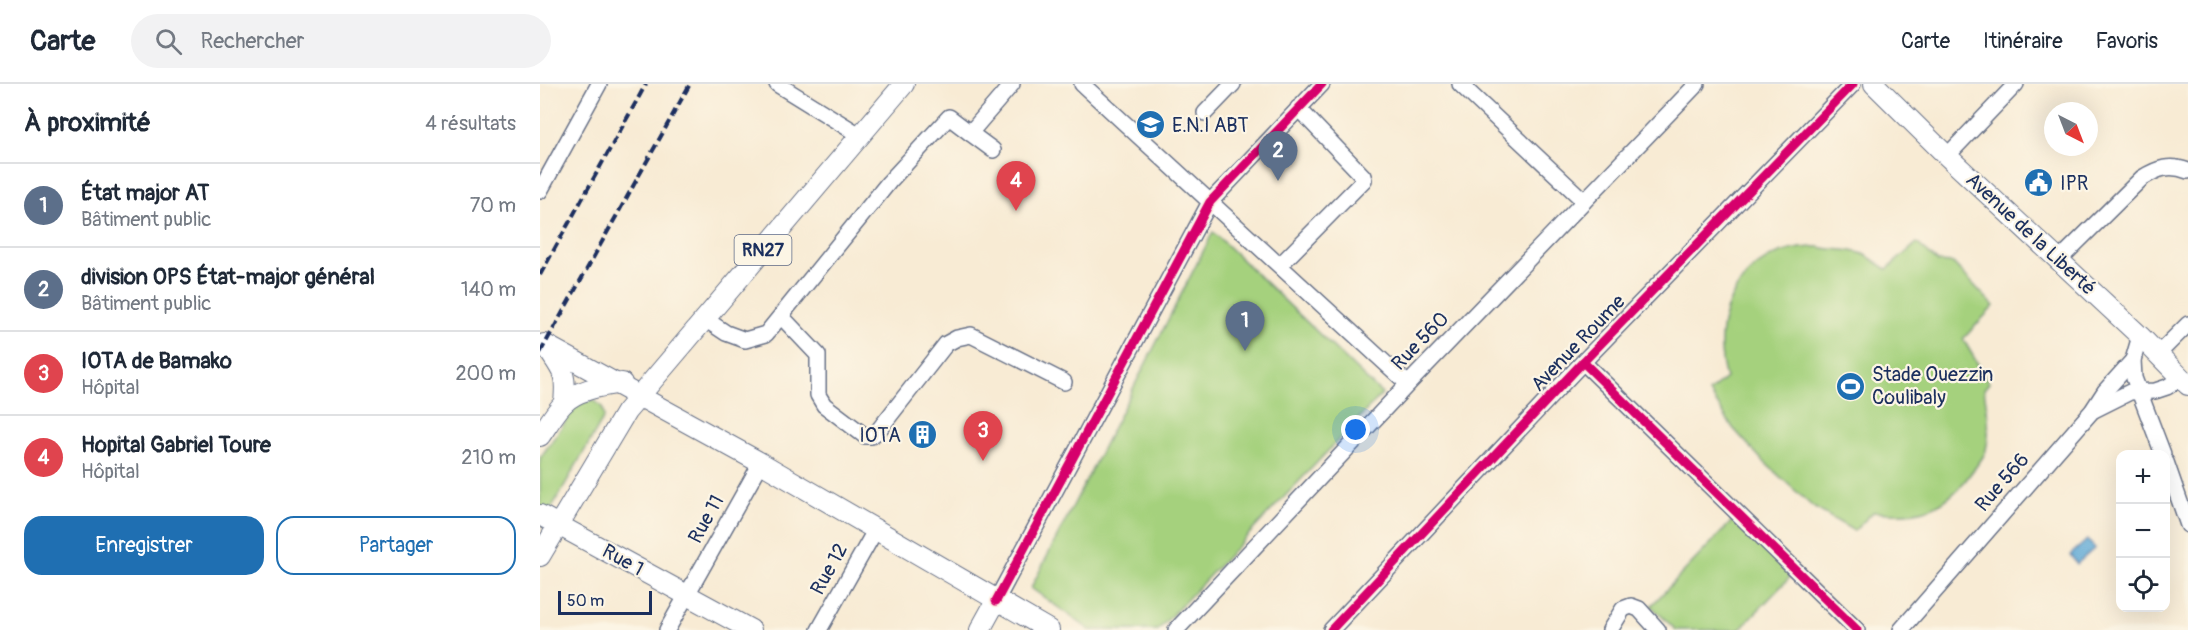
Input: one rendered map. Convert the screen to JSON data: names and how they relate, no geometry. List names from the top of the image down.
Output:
{
  "streets": {
    "main road": ["Avenue de la Liberté", "RN27", "Rue 1"],
    "street": [
      "Rue 560",
      "Avenue Roume",
      "Rue 566",
      "Rue 11",
      "Rue 12"
    ]
  },
  "crossings": [
    ["RN27", "Rue 1"],
    ["Rue 11", "Rue 1"]
  ],
  "places": {
    "school or university": ["E.N.I ABT"],
    "public building": ["IPR"],
    "sports": ["Stade Ouezzin Coulibaly"],
    "building": ["IOTA"]
  },
  "scale_bar": "50 m",
  "north": "bottom right",
  "page": {
    "header": "Carte",
    "search": "Rechercher",
    "nav": ["Carte", "Itinéraire", "Favoris"],
    "heading": ["À proximité", "4 résultats"],
    "pins": [
      "2",
      "4",
      "1",
      "3"
    ],
    "list": [
      {
        "mark": "1",
        "name": "État major AT",
        "note": "Bâtiment public",
        "value": "70 m"
      },
      {
        "mark": "2",
        "name": "division OPS État-major général",
        "note": "Bâtiment public",
        "value": "140 m"
      },
      {
        "mark": "3",
        "name": "IOTA de Bamako",
        "note": "Hôpital",
        "value": "200 m"
      },
      {
        "mark": "4",
        "name": "Hopital Gabriel Toure",
        "note": "Hôpital",
        "value": "210 m"
      }
    ],
    "map_buttons": ["+", "−"],
    "buttons": ["Enregistrer", "Partager"],
    "scale": "50 m"
  }
}
